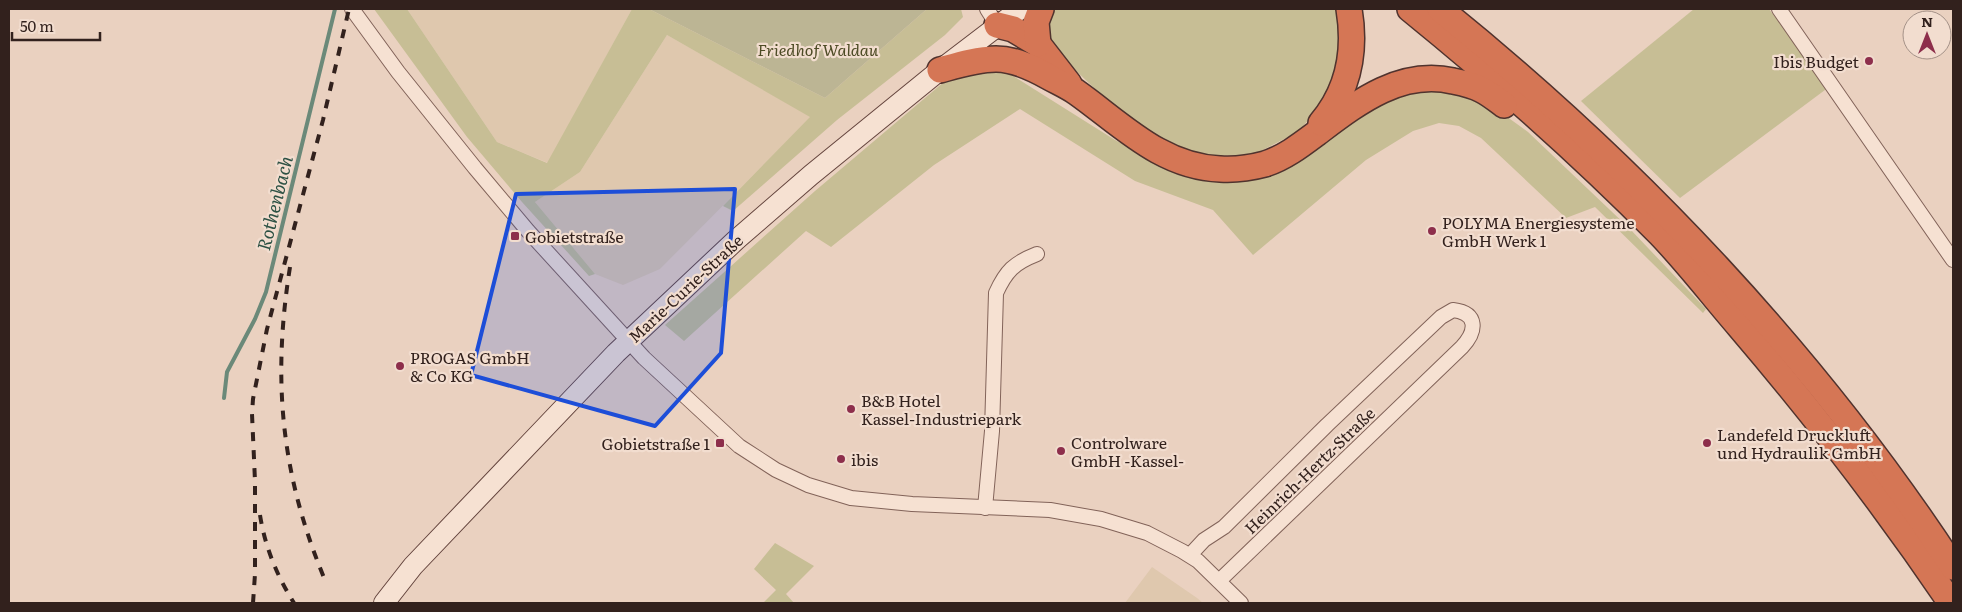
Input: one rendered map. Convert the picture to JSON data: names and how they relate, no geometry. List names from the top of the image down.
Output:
{
  "streets": {
    "main road": ["Marie-Curie-Straße"],
    "street": ["Heinrich-Hertz-Straße"]
  },
  "water": ["Rothenbach"],
  "parks": ["Friedhof Waldau"],
  "places": {
    "other": [
      "Ibis Budget",
      "POLYMA Energiesysteme GmbH Werk 1",
      "PROGAS GmbH & Co KG",
      "B&B Hotel Kassel-Industriepark",
      "Landefeld Druckluft und Hydraulik GmbH",
      "Controlware GmbH -Kassel-",
      "ibis"
    ],
    "transit": ["Gobietstraße", "Gobietstraße 1"]
  },
  "scale_bar": "50 m",
  "north": "top"
}
